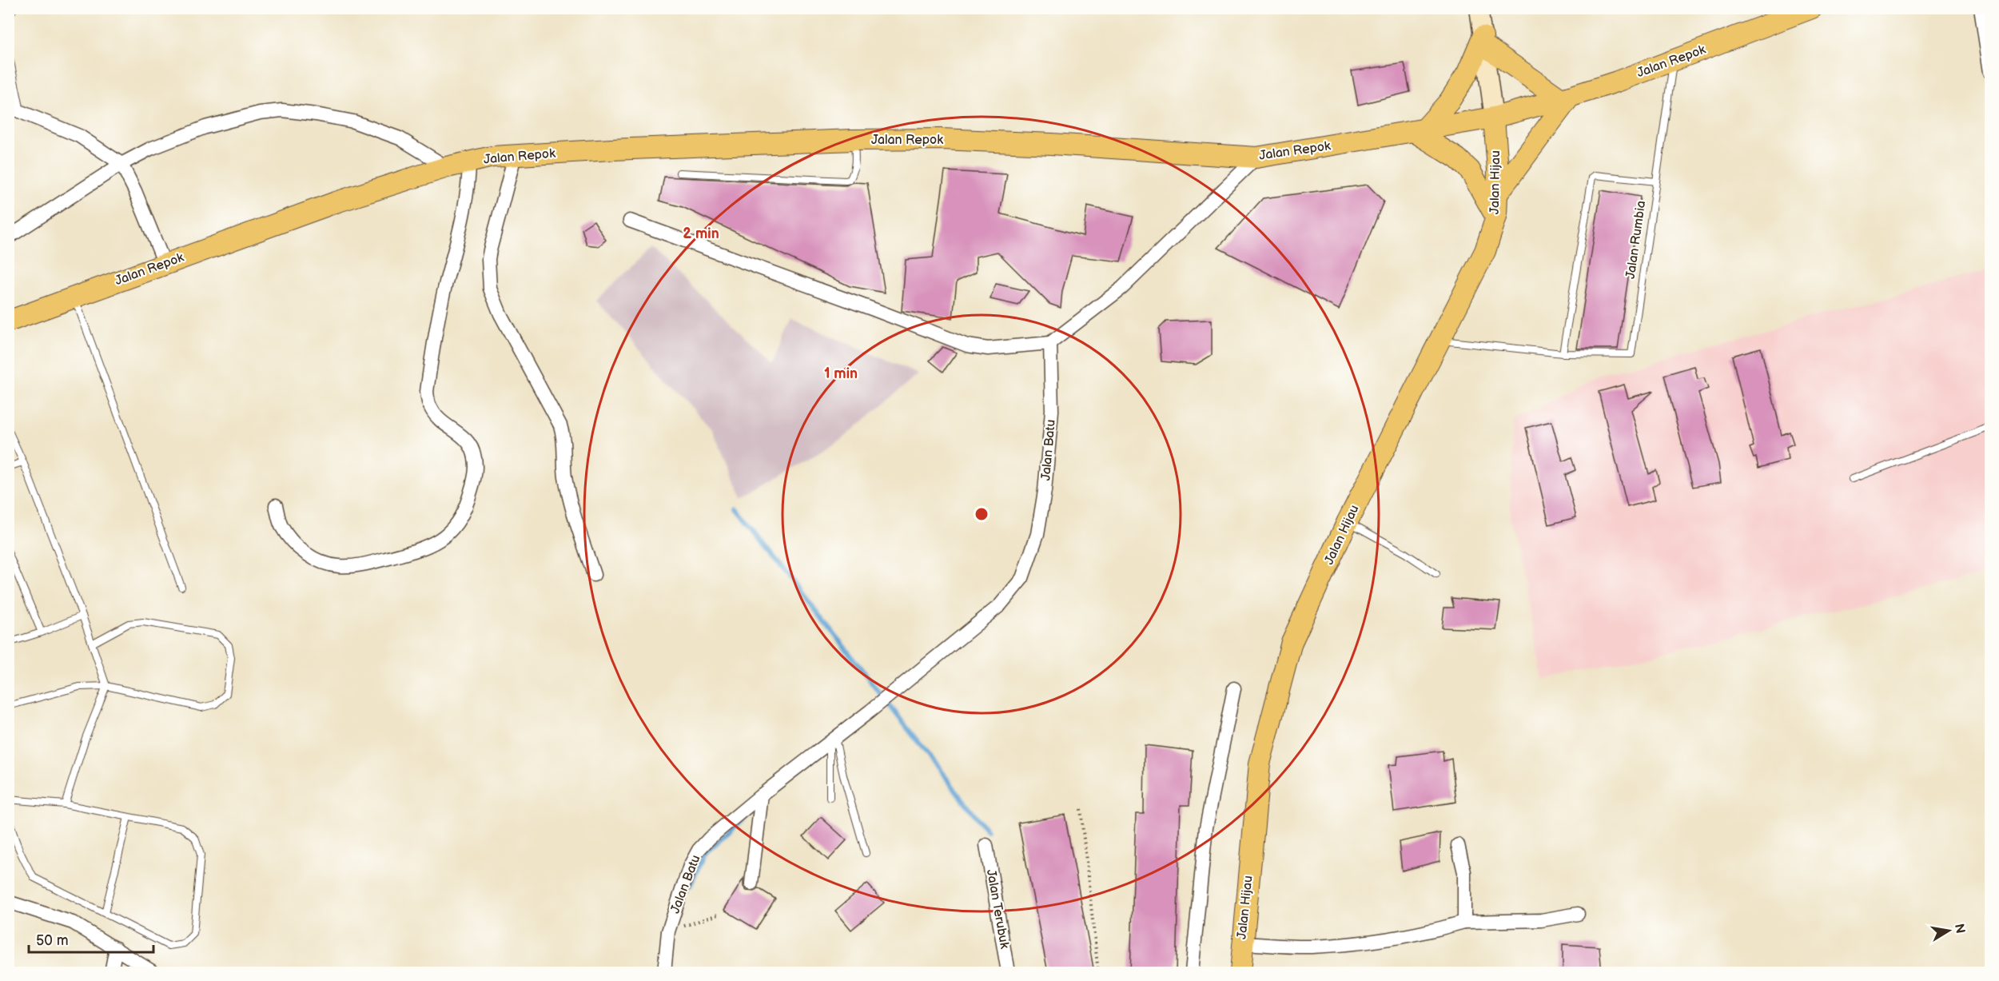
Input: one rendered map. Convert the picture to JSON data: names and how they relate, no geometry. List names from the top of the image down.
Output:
{
  "streets": {
    "main road": ["Jalan Repok", "Jalan Hijau"],
    "street": ["Jalan Batu", "Jalan Terubuk"],
    "lane": ["Jalan Rumbia"]
  },
  "crossings": [
    ["Jalan Repok", "Jalan Hijau"],
    ["Jalan Repok", "Jalan Rumbia"]
  ],
  "scale_bar": "50 m",
  "north": "right",
  "rings": ["2 min", "1 min"]
}
